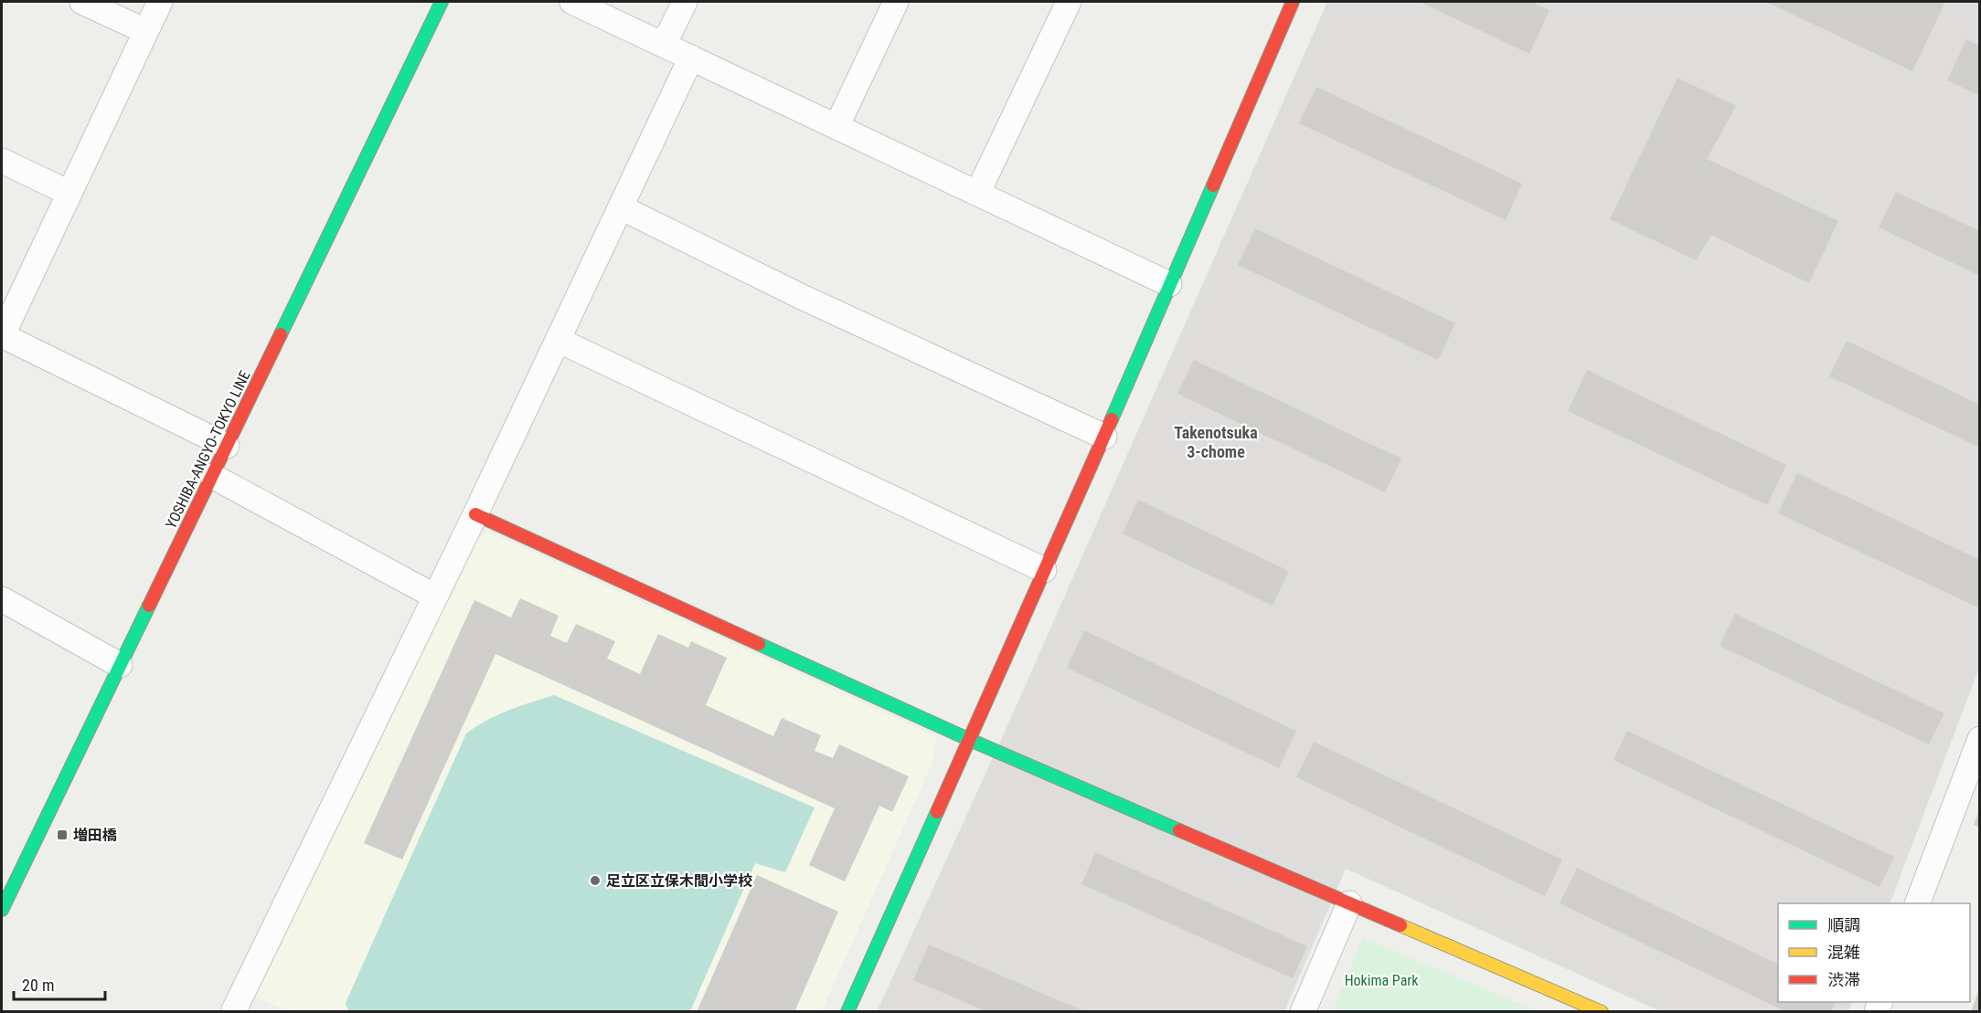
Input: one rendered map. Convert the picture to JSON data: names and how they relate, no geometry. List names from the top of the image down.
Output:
{
  "streets": {
    "street": ["YOSHIBA-ANGYO-TOKYO LINE"]
  },
  "districts": ["Takenotsuka 3-chome"],
  "parks": ["Hokima Park"],
  "places": {
    "transit": ["増田橋"],
    "other": ["足立区立保木間小学校"]
  },
  "legend": ["順調", "混雑", "渋滞"],
  "scale_bar": "20 m"
}
